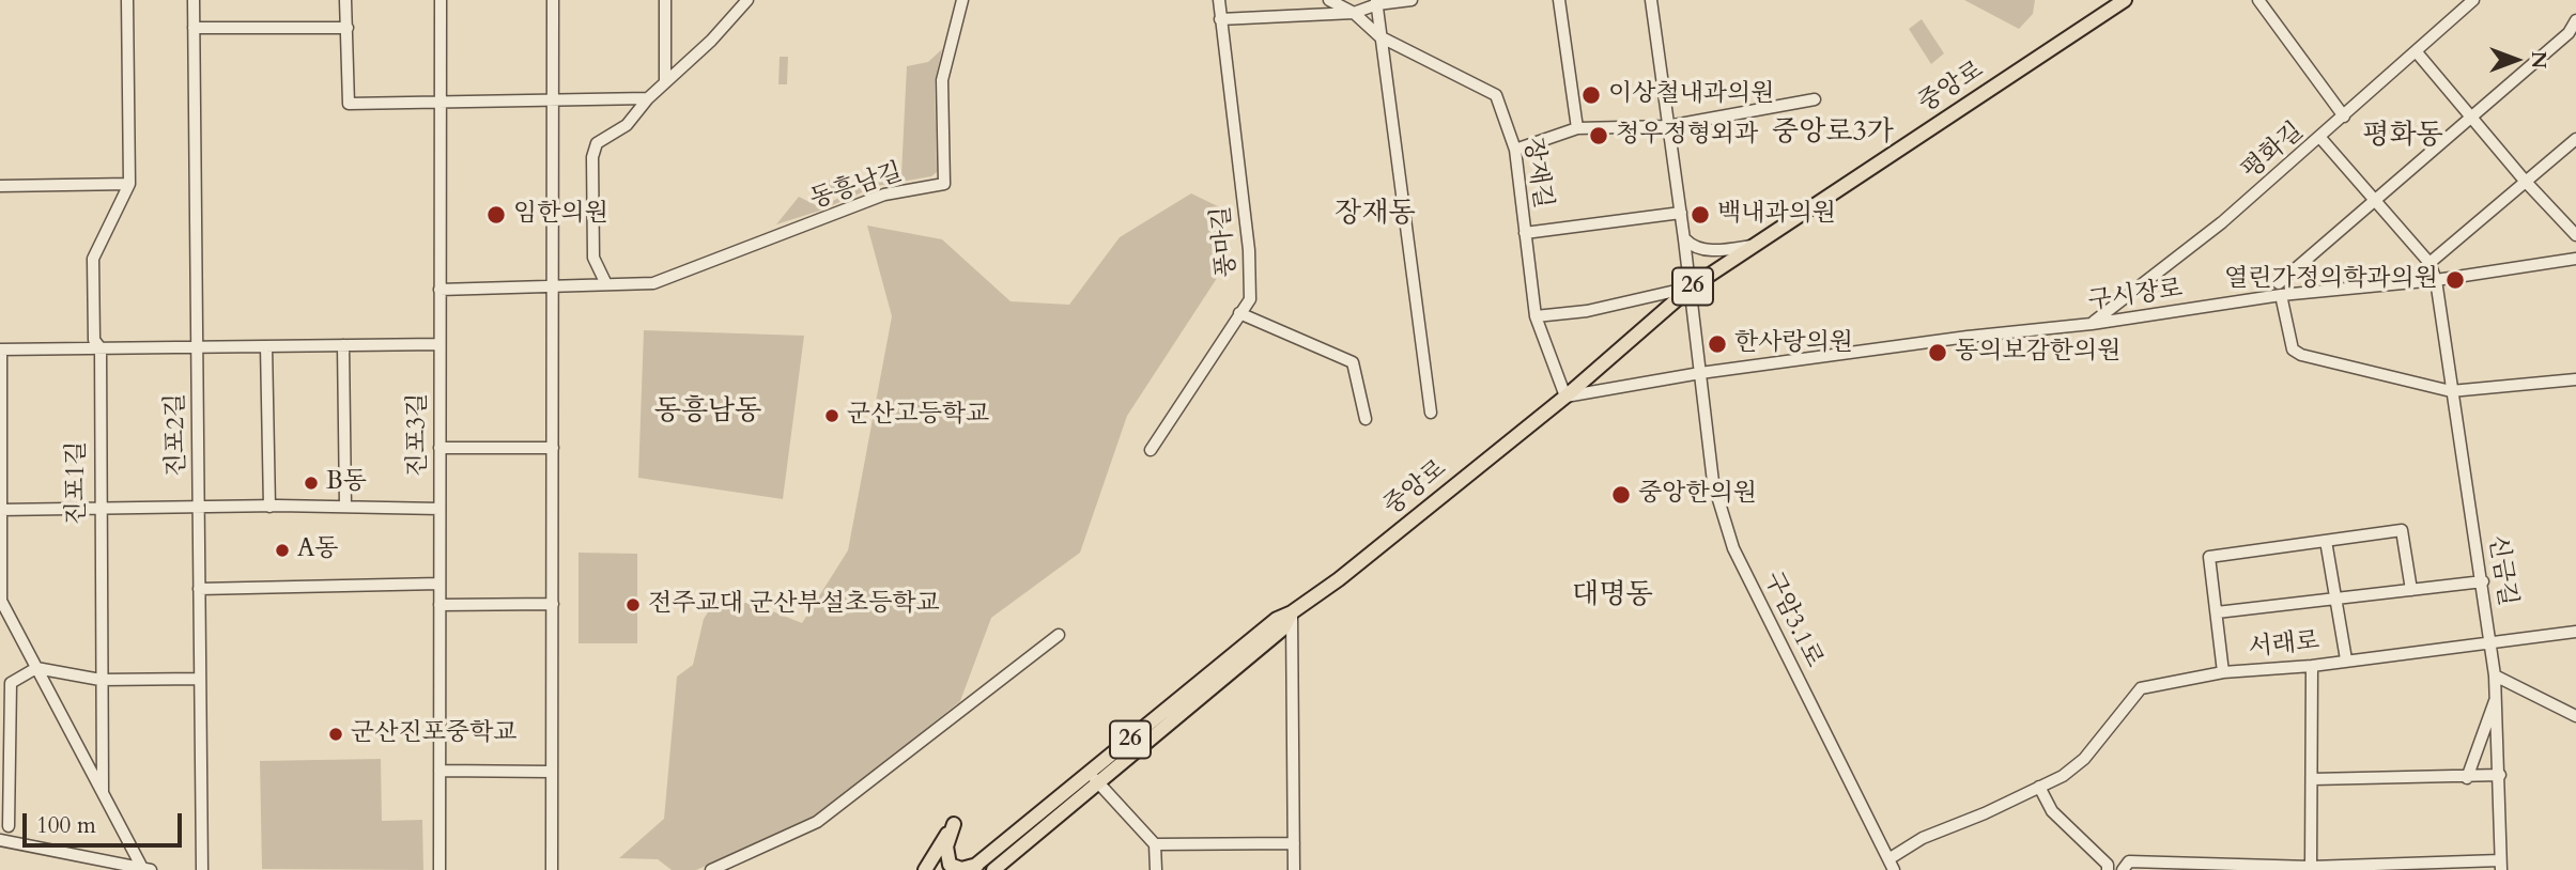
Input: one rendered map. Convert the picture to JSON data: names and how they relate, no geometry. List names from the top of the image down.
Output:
{
  "streets": {
    "main road": ["중앙로", "26"],
    "street": [
      "평화길",
      "장재길",
      "동흥남길",
      "풍마길",
      "구시장로",
      "진포2길",
      "진포3길",
      "진포1길",
      "신금길",
      "구암3.1로",
      "서래로"
    ]
  },
  "crossings": [
    ["중앙로", "장재길"],
    ["중앙로", "구시장로"],
    ["중앙로", "구암3.1로"],
    ["평화길", "구시장로"],
    ["동흥남길", "진포3길"],
    ["구시장로", "신금길"],
    ["구시장로", "구암3.1로"],
    ["신금길", "서래로"],
    ["구암3.1로", "서래로"]
  ],
  "districts": [
    "중앙로3가",
    "평화동",
    "장재동",
    "동흥남동",
    "대명동"
  ],
  "places": [
    "이상철내과의원",
    "청우정형외과",
    "임한의원",
    "백내과의원",
    "열린가정의학과의원",
    "한사랑의원",
    "동의보감한의원",
    "군산고등학교",
    "B동",
    "중앙한의원",
    "A동",
    "전주교대 군산부설초등학교",
    "군산진포중학교"
  ],
  "scale_bar": "100 m",
  "north": "right"
}
